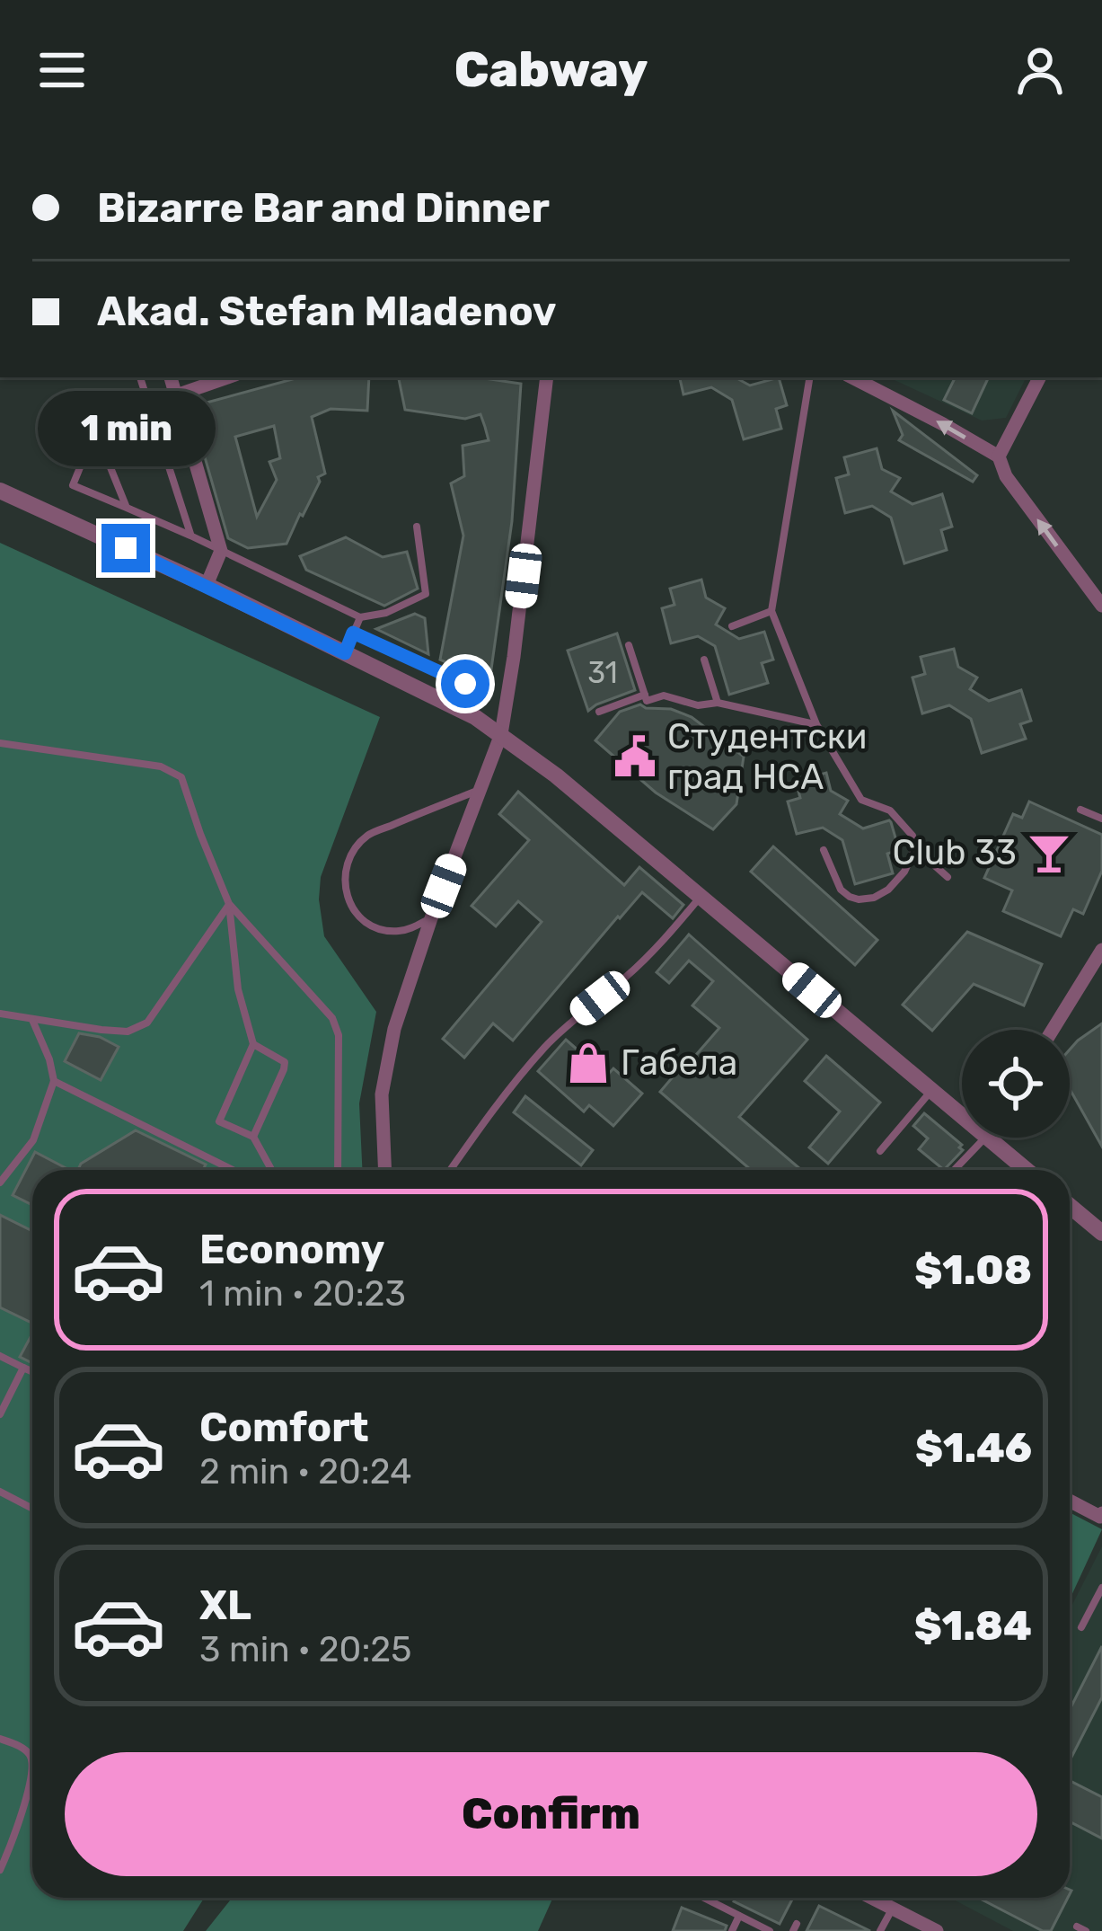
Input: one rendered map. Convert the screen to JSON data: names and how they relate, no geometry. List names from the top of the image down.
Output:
{
  "places": {
    "public building": ["Студентски град НСА"],
    "bar": ["Club 33"],
    "shop": ["Габела"]
  },
  "house_numbers": ["31"],
  "page": {
    "header": "Cabway",
    "banner": ["Bizarre Bar and Dinner", "Akad. Stefan Mladenov"],
    "bubble": "1 min",
    "list": [
      {
        "name": "Economy",
        "note": "1 min · 20:23",
        "value": "$1.08"
      },
      {
        "name": "Comfort",
        "note": "2 min · 20:24",
        "value": "$1.46"
      },
      {
        "name": "XL",
        "note": "3 min · 20:25",
        "value": "$1.84"
      }
    ],
    "buttons": "Confirm"
  }
}
